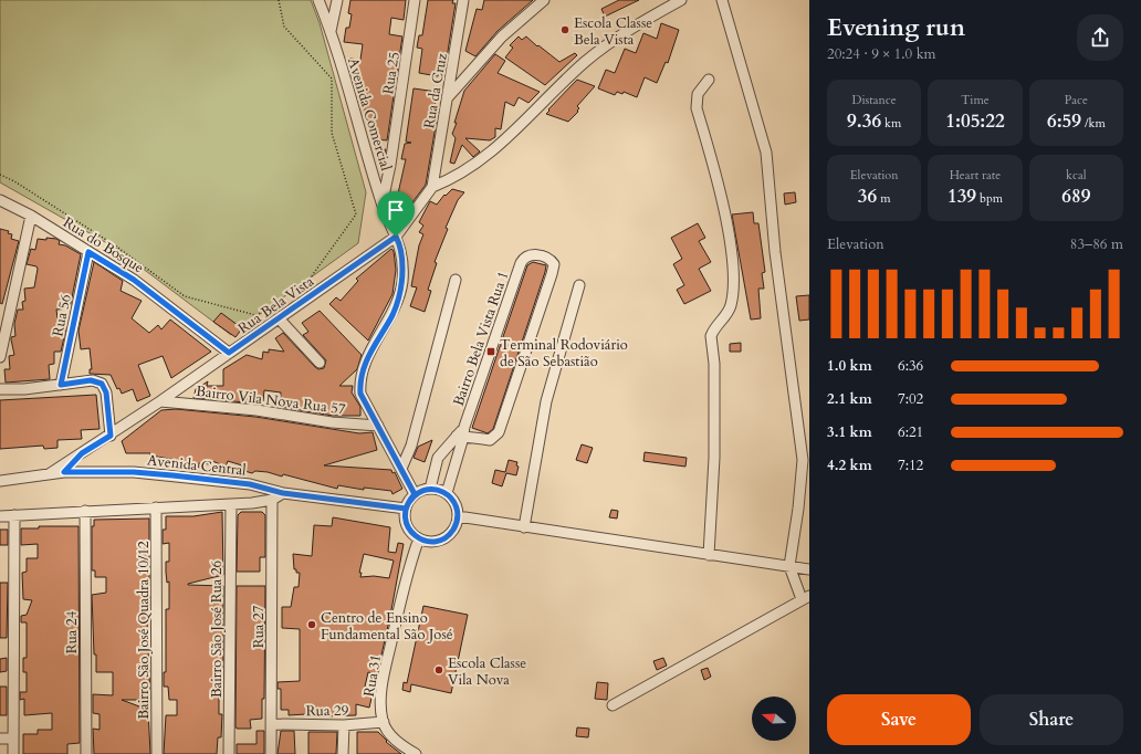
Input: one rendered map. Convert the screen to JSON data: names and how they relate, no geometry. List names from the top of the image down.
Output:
{
  "streets": {
    "street": [
      "Rua 25",
      "Rua da Cruz",
      "Avenida Comercial",
      "Rua do Bosque",
      "Rua Bela Vista",
      "Rua 56",
      "Bairro Bela Vista Rua 1",
      "Bairro Vila Nova Rua 57",
      "Avenida Central",
      "Rua 27",
      "Bairro São José Rua 26",
      "Bairro São José Quadra 10/12",
      "Rua 24",
      "Rua 31",
      "Rua 29"
    ]
  },
  "crossings": [
    ["Rua 25", "Avenida Comercial"],
    ["Rua da Cruz", "Rua Bela Vista"],
    ["Avenida Comercial", "Rua Bela Vista"],
    ["Avenida Comercial", "Bairro Vila Nova Rua 57"],
    ["Avenida Comercial", "Avenida Central"],
    ["Avenida Comercial", "Rua 31"],
    ["Rua do Bosque", "Rua Bela Vista"],
    ["Rua do Bosque", "Rua 56"],
    ["Rua Bela Vista", "Bairro Vila Nova Rua 57"],
    ["Avenida Central", "Rua 31"],
    ["Rua 27", "Rua 29"],
    ["Rua 31", "Rua 29"]
  ],
  "places": {
    "other": ["Escola Classe Bela Vista", "Centro de Ensino Fundamental São José", "Escola Classe Vila Nova"],
    "transit": ["Terminal Rodoviário de São Sebastião"]
  },
  "north": "left",
  "page": {
    "heading": ["Evening run", "20:24 · 9 × 1.0 km"],
    "stats": [
      ["Distance", "9.36 km"],
      ["Time", "1:05:22"],
      ["Pace", "6:59 /km"],
      ["Elevation", "36 m"],
      ["Heart rate", "139 bpm"],
      ["kcal", "689"]
    ],
    "chart": ["Elevation", "83–86 m"],
    "list": [
      {
        "name": "1.0 km",
        "note": "6:36"
      },
      {
        "name": "2.1 km",
        "note": "7:02"
      },
      {
        "name": "3.1 km",
        "note": "6:21"
      },
      {
        "name": "4.2 km",
        "note": "7:12"
      }
    ],
    "buttons": ["Save", "Share"]
  }
}
